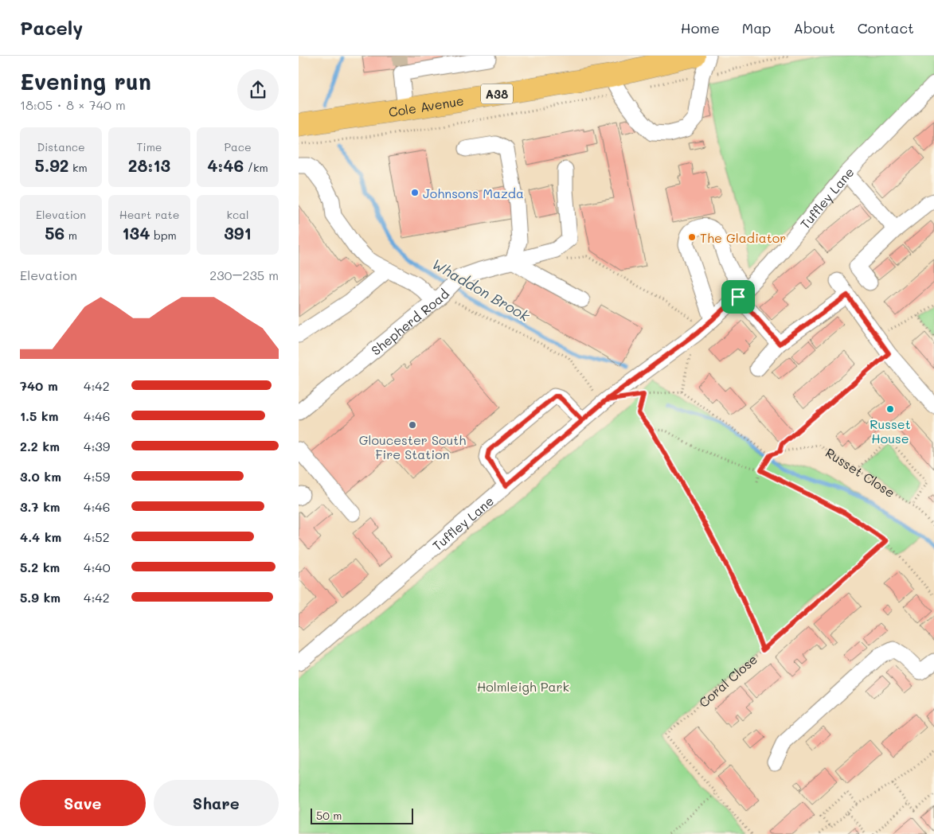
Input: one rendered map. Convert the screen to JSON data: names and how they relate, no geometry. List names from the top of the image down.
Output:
{
  "streets": {
    "highway": ["A38", "Cole Avenue"],
    "street": ["Tuffley Lane", "Shepherd Road"],
    "path": ["Russet Close", "Coral Close"]
  },
  "water": ["Whaddon Brook"],
  "parks": ["Holmleigh Park"],
  "places": [
    "Johnsons Mazda",
    "The Gladiator",
    "Russet House",
    "Gloucester South Fire Station"
  ],
  "scale_bar": "50 m",
  "page": {
    "header": "Pacely",
    "nav": [
      "Home",
      "Map",
      "About",
      "Contact"
    ],
    "heading": ["Evening run", "18:05 · 8 × 740 m"],
    "stats": [
      ["Distance", "5.92 km"],
      ["Time", "28:13"],
      ["Pace", "4:46 /km"],
      ["Elevation", "56 m"],
      ["Heart rate", "134 bpm"],
      ["kcal", "391"]
    ],
    "chart": ["Elevation", "230–235 m"],
    "list": [
      {
        "name": "740 m",
        "note": "4:42"
      },
      {
        "name": "1.5 km",
        "note": "4:46"
      },
      {
        "name": "2.2 km",
        "note": "4:39"
      },
      {
        "name": "3.0 km",
        "note": "4:59"
      },
      {
        "name": "3.7 km",
        "note": "4:46"
      },
      {
        "name": "4.4 km",
        "note": "4:52"
      },
      {
        "name": "5.2 km",
        "note": "4:40"
      },
      {
        "name": "5.9 km",
        "note": "4:42"
      }
    ],
    "buttons": ["Save", "Share"],
    "scale": "50 m"
  }
}
